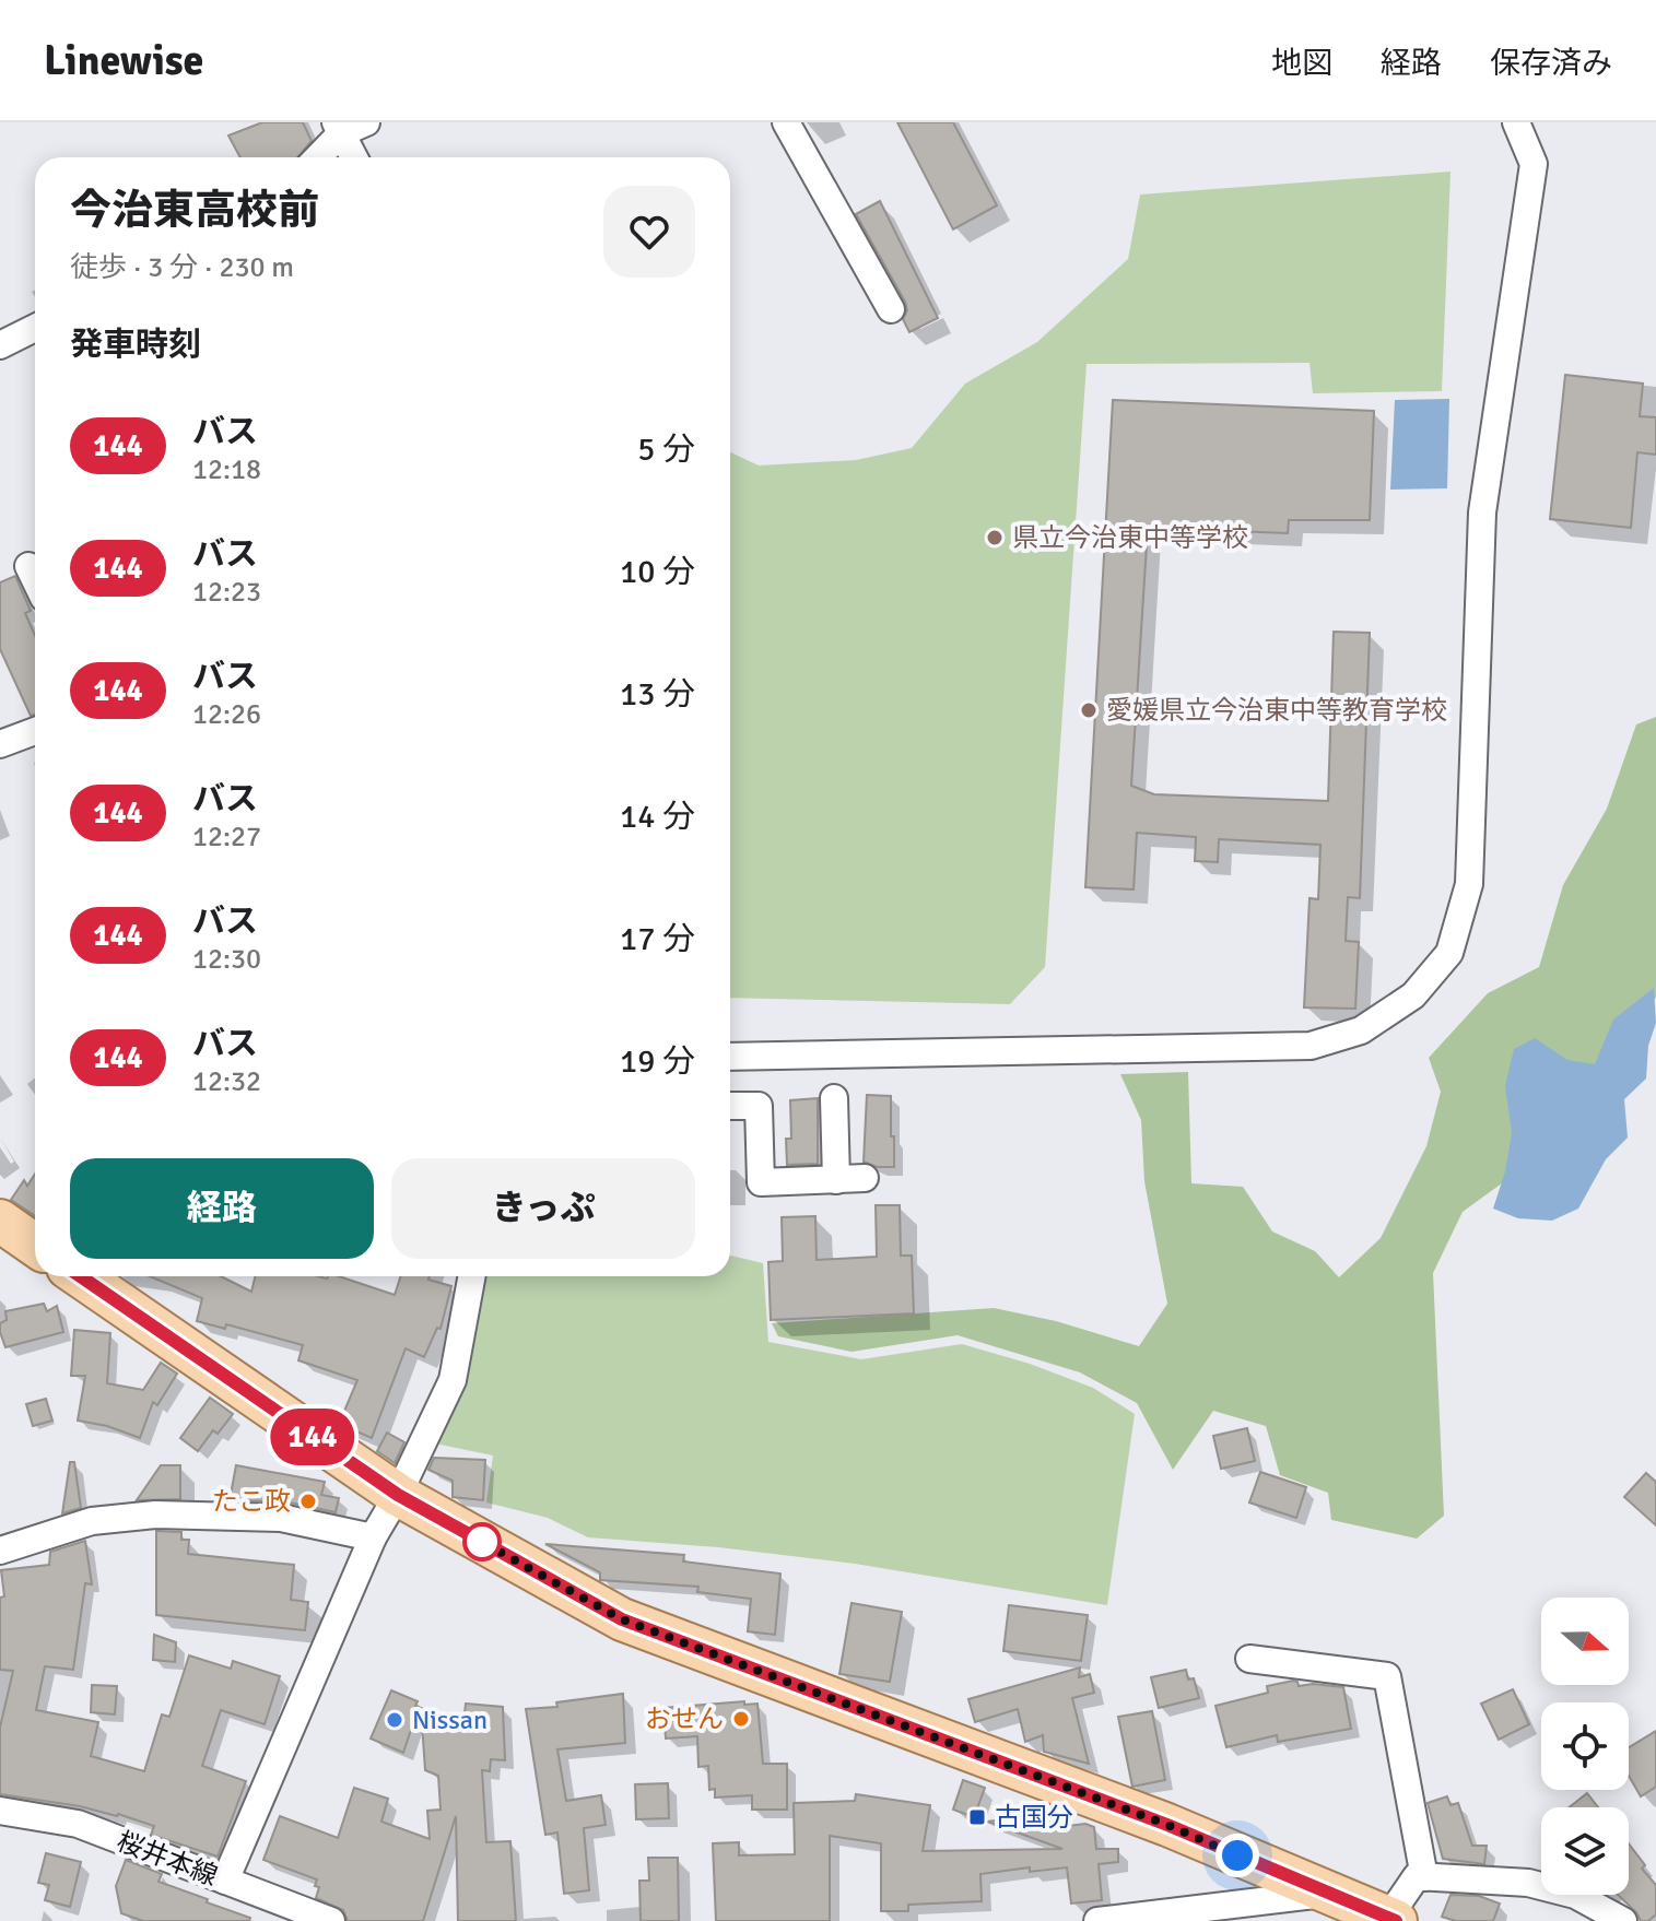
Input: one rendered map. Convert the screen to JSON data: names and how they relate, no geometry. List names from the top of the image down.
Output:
{
  "streets": {
    "street": ["桜井本線"]
  },
  "places": {
    "other": [
      "県立今治東中等学校",
      "愛媛県立今治東中等教育学校",
      "たこ政",
      "おせん",
      "Nissan"
    ],
    "transit": ["古国分"]
  },
  "lines": ["bus line 144"],
  "north": "right",
  "page": {
    "header": "Linewise",
    "nav": ["地図", "経路", "保存済み"],
    "on_map": "144",
    "heading": [
      ["今治東高校前", "徒歩 · 3 分 · 230 m"],
      "発車時刻"
    ],
    "list": [
      {
        "mark": "144",
        "name": "バス",
        "note": "12:18",
        "value": "5 分"
      },
      {
        "mark": "144",
        "name": "バス",
        "note": "12:23",
        "value": "10 分"
      },
      {
        "mark": "144",
        "name": "バス",
        "note": "12:26",
        "value": "13 分"
      },
      {
        "mark": "144",
        "name": "バス",
        "note": "12:27",
        "value": "14 分"
      },
      {
        "mark": "144",
        "name": "バス",
        "note": "12:30",
        "value": "17 分"
      },
      {
        "mark": "144",
        "name": "バス",
        "note": "12:32",
        "value": "19 分"
      }
    ],
    "buttons": ["経路", "きっぷ"]
  }
}
